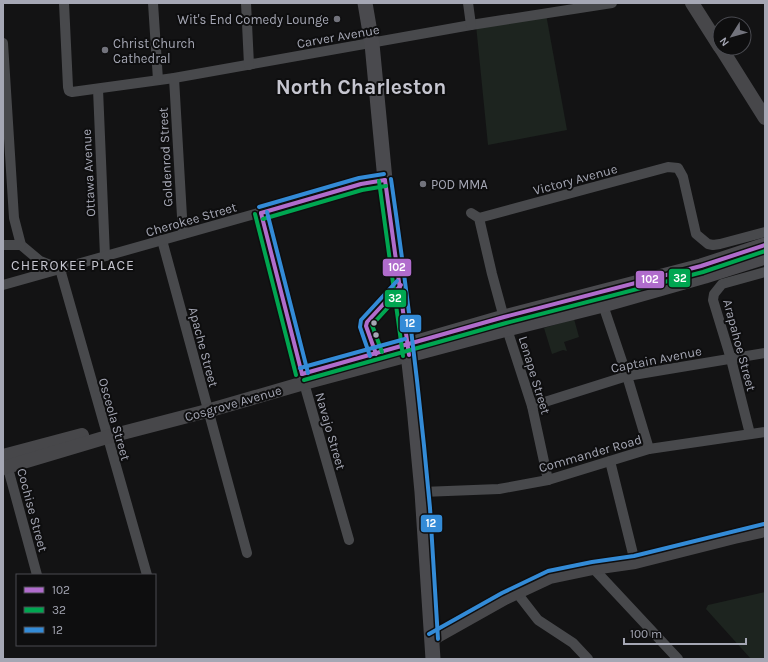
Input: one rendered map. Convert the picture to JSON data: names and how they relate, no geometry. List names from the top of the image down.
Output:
{
  "streets": {
    "main road": ["Cosgrove Avenue"],
    "street": [
      "Carver Avenue",
      "Goldenrod Street",
      "Ottawa Avenue",
      "Victory Avenue",
      "Cherokee Street",
      "Arapahoe Street",
      "Apache Street",
      "Captain Avenue",
      "Lenape Street",
      "Osceola Street",
      "Navajo Street",
      "Commander Road",
      "Cochise Street"
    ]
  },
  "crossings": [
    ["Carver Avenue", "Goldenrod Street"],
    ["Carver Avenue", "Ottawa Avenue"],
    ["Goldenrod Street", "Cherokee Street"],
    ["Ottawa Avenue", "Cherokee Street"],
    ["Victory Avenue", "Lenape Street"],
    ["Cherokee Street", "Apache Street"],
    ["Cherokee Street", "Osceola Street"],
    ["Cherokee Street", "Navajo Street"],
    ["Arapahoe Street", "Captain Avenue"],
    ["Arapahoe Street", "Commander Road"],
    ["Apache Street", "Cosgrove Avenue"],
    ["Captain Avenue", "Lenape Street"],
    ["Lenape Street", "Cosgrove Avenue"],
    ["Lenape Street", "Commander Road"],
    ["Cosgrove Avenue", "Osceola Street"],
    ["Cosgrove Avenue", "Navajo Street"],
    ["Cosgrove Avenue", "Cochise Street"]
  ],
  "districts": ["North Charleston", "CHEROKEE PLACE"],
  "places": ["Wit's End Comedy Lounge", "Christ Church Cathedral", "POD MMA"],
  "lines": ["transit line 12", "transit line 102", "transit line 32"],
  "legend": ["102", "32", "12"],
  "scale_bar": "100 m",
  "north": "bottom left"
}
